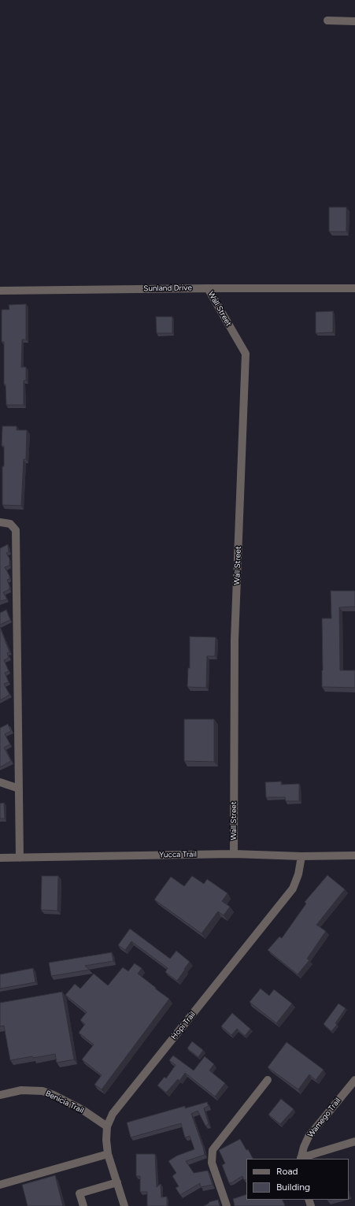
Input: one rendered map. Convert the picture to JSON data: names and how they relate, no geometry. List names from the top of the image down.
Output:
{
  "streets": {
    "street": [
      "Sunland Drive",
      "Wall Street",
      "Yucca Trail",
      "Hopi Trail",
      "Benicia Trail",
      "Wamego Trail"
    ]
  },
  "crossings": [
    ["Sunland Drive", "Wall Street"],
    ["Wall Street", "Yucca Trail"],
    ["Yucca Trail", "Hopi Trail"],
    ["Hopi Trail", "Benicia Trail"]
  ],
  "legend": ["Road", "Building"]
}
